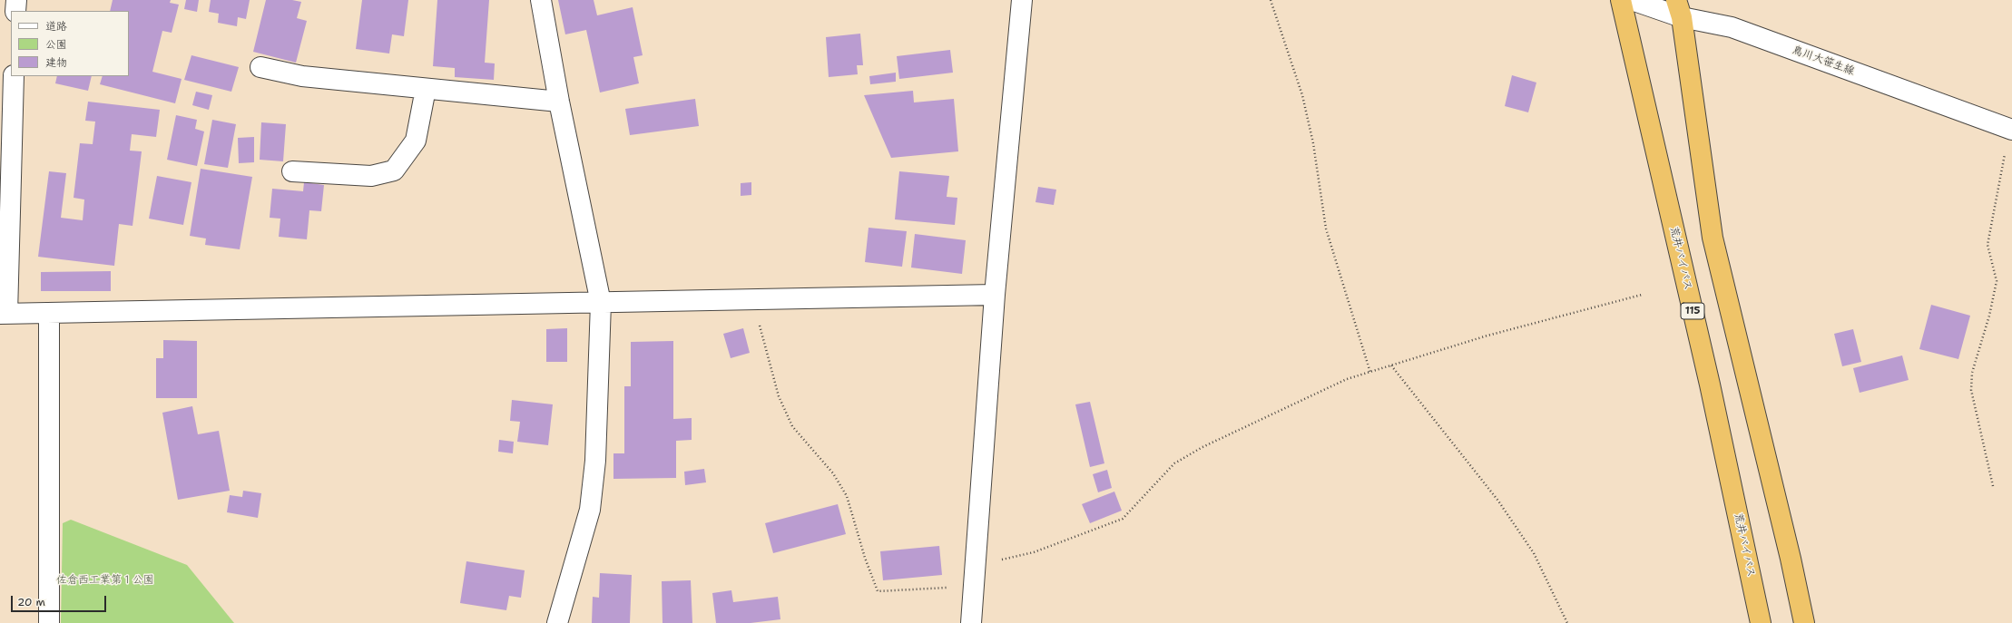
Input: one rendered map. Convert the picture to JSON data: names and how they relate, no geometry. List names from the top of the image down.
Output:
{
  "streets": {
    "highway": ["荒井バイパス", "115"],
    "street": ["鳥川大笹生線"]
  },
  "parks": ["佐倉西工業第１公園"],
  "legend": ["道路", "公園", "建物"],
  "scale_bar": "20 m"
}
